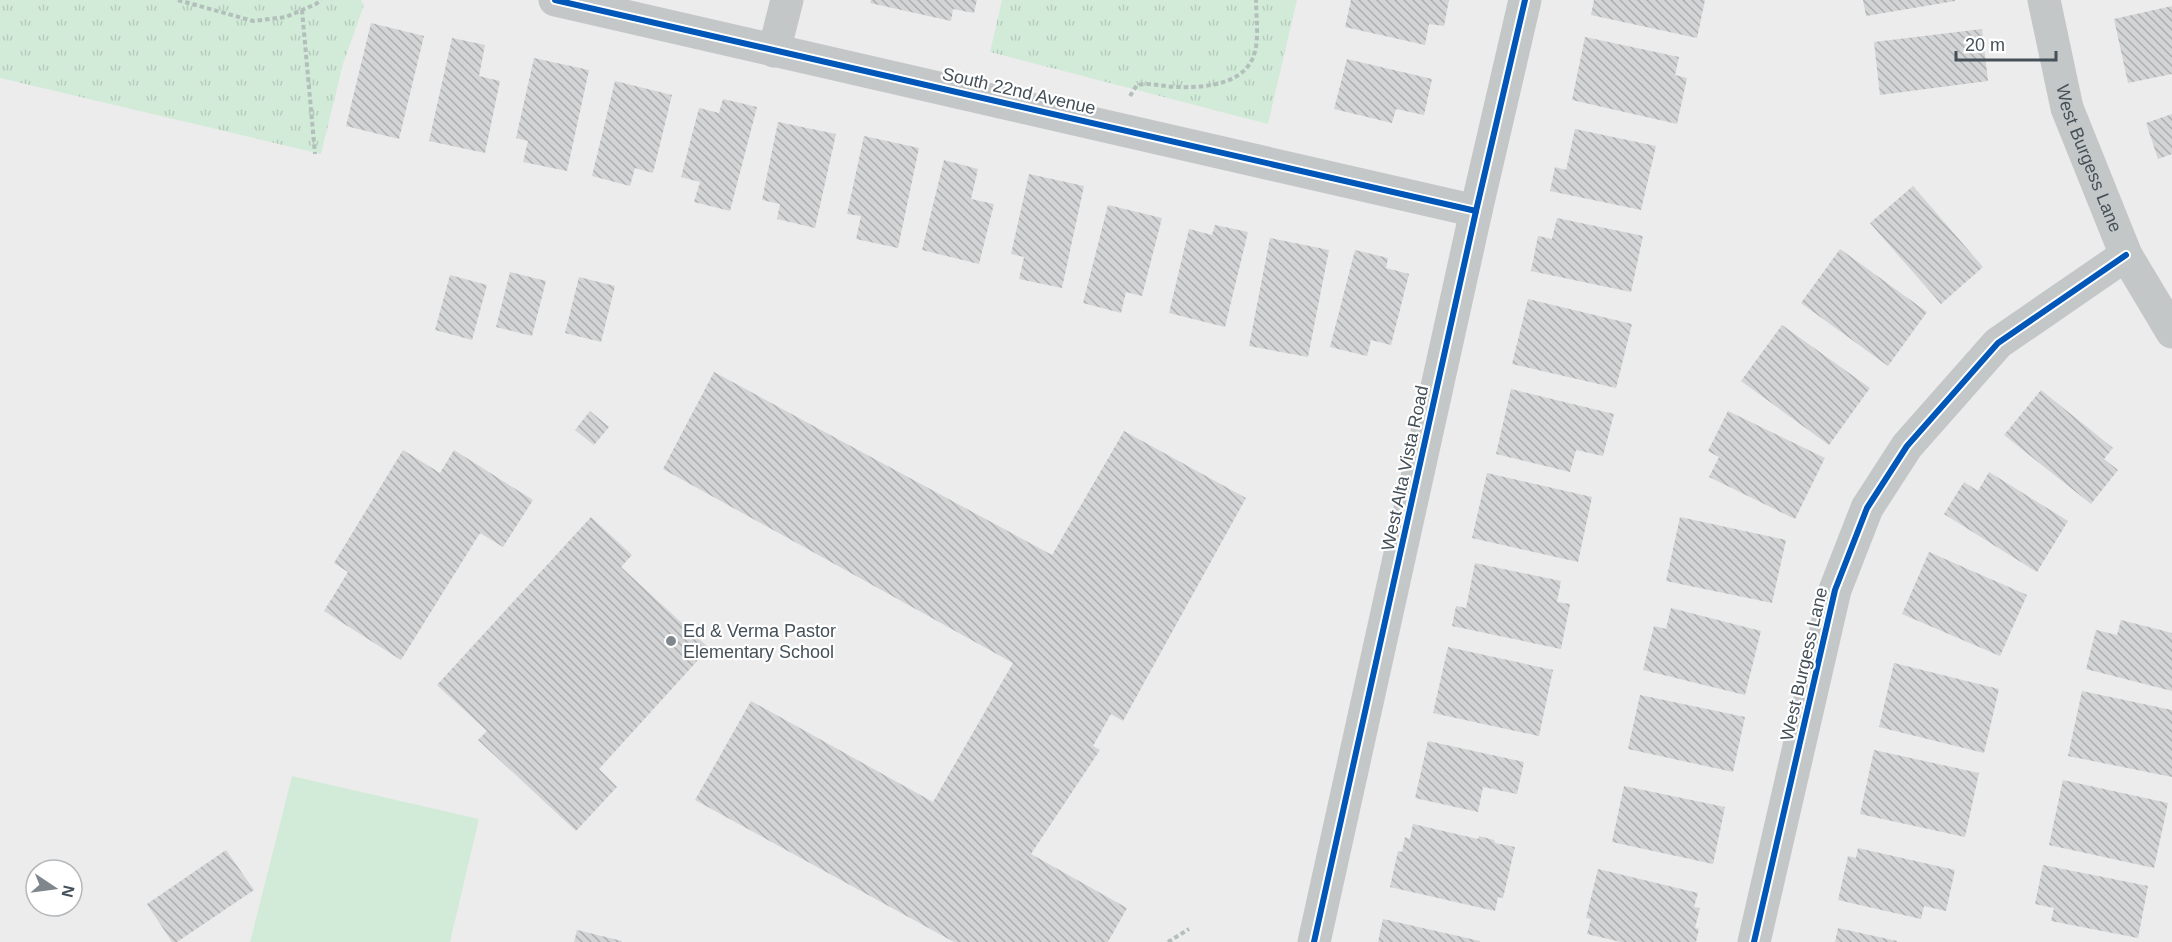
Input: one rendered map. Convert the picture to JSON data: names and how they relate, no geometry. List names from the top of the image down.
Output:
{
  "streets": {
    "street": ["South 22nd Avenue", "West Burgess Lane", "West Alta Vista Road"]
  },
  "crossings": [
    ["South 22nd Avenue", "West Alta Vista Road"]
  ],
  "places": ["Ed & Verma Pastor Elementary School"],
  "scale_bar": "20 m",
  "north": "right"
}
